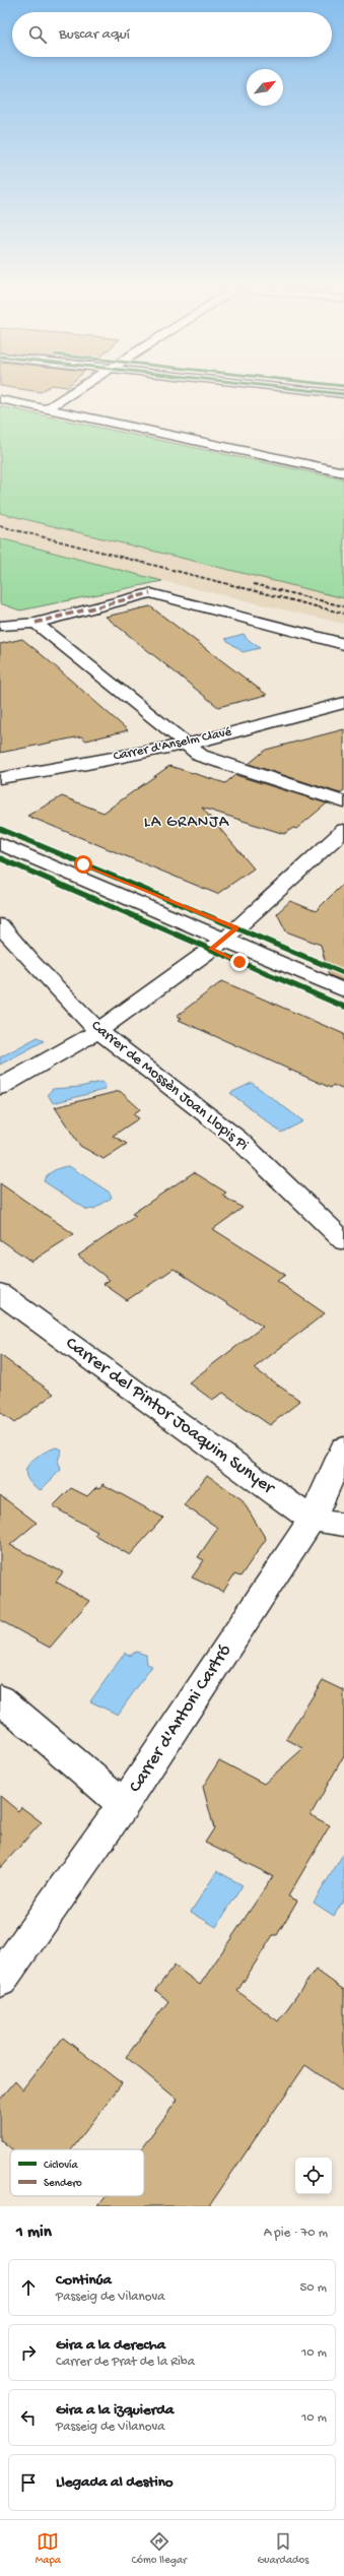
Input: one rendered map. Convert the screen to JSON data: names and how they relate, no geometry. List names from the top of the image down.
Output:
{
  "streets": {
    "street": [
      "Carrer d'Anselm Clavé",
      "Carrer de Mossèn Joan Llopis Pi",
      "Carrer del Pintor Joaquim Sunyer",
      "Carrer d'Antoni Cartró"
    ]
  },
  "crossings": [
    ["Carrer del Pintor Joaquim Sunyer", "Carrer d'Antoni Cartró"]
  ],
  "districts": ["LA GRANJA"],
  "legend": ["Ciclovía", "Sendero"],
  "north": "top right",
  "page": {
    "search": "Buscar aquí",
    "heading": ["1 min", "A pie · 70 m"],
    "list": [
      ["Continúa", "Passeig de Vilanova", "50 m"],
      ["Gira a la derecha", "Carrer de Prat de la Riba", "10 m"],
      ["Gira a la izquierda", "Passeig de Vilanova", "10 m"],
      "Llegada al destino"
    ],
    "nav": ["Mapa", "Cómo llegar", "Guardados"]
  }
}
